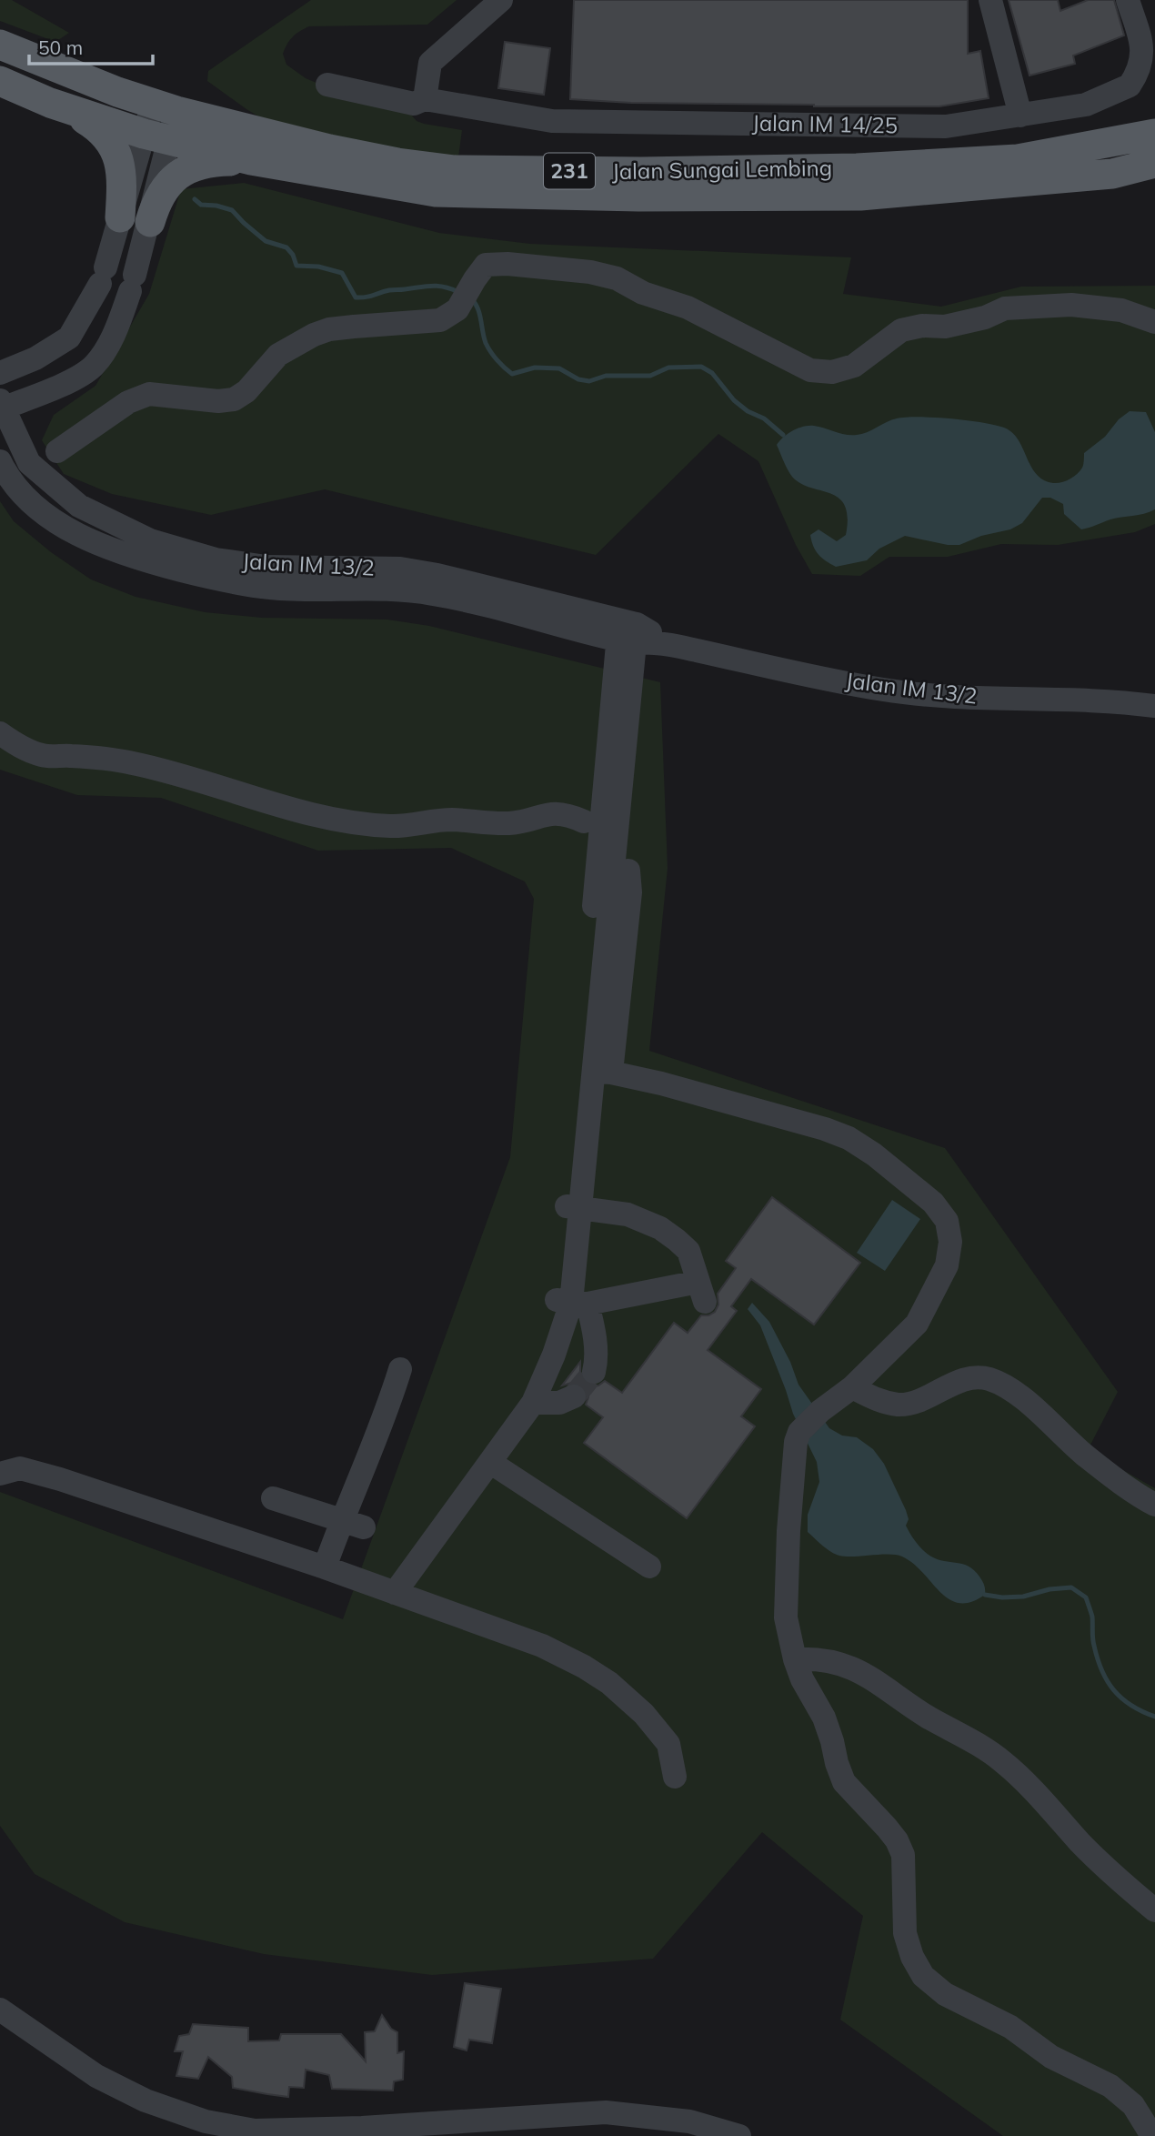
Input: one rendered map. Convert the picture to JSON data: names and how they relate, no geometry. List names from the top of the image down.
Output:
{
  "streets": {
    "main road": ["Jalan Sungai Lembing", "231"],
    "street": ["Jalan IM 14/25", "Jalan IM 13/2"]
  },
  "scale_bar": "50 m"
}
